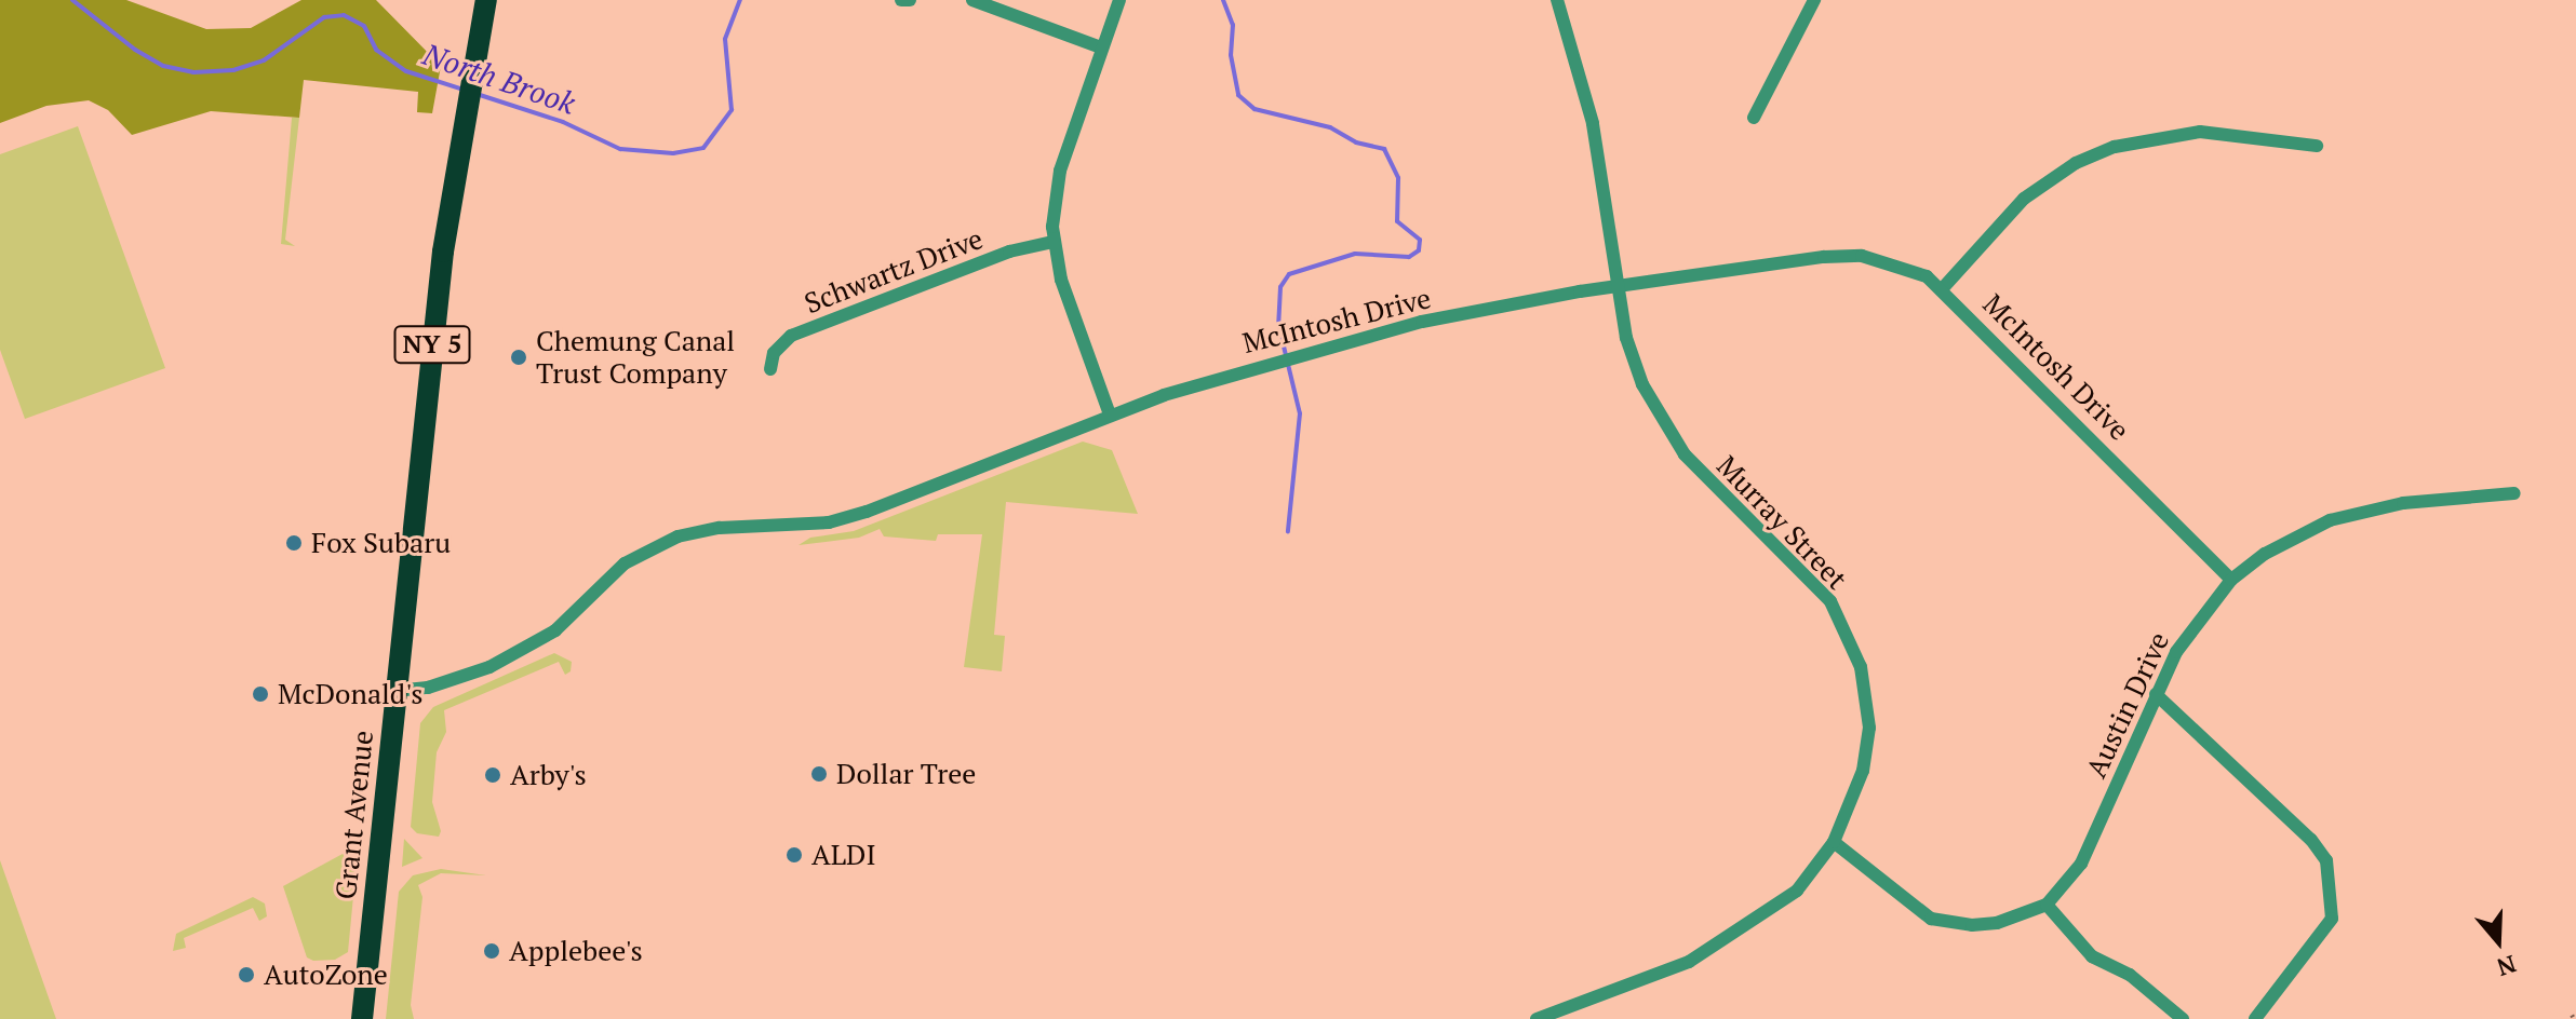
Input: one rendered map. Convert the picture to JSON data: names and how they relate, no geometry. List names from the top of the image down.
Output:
{
  "streets": {
    "highway": ["NY 5", "Grant Avenue"],
    "street": [
      "Schwartz Drive",
      "McIntosh Drive",
      "Murray Street",
      "Austin Drive"
    ]
  },
  "crossings": [
    ["McIntosh Drive", "Murray Street"],
    ["McIntosh Drive", "Austin Drive"],
    ["McIntosh Drive", "Grant Avenue"],
    ["Murray Street", "Austin Drive"]
  ],
  "water": ["North Brook"],
  "places": [
    "Chemung Canal Trust Company",
    "Fox Subaru",
    "McDonald's",
    "Dollar Tree",
    "Arby's",
    "ALDI",
    "Applebee's",
    "AutoZone"
  ],
  "north": "bottom"
}
